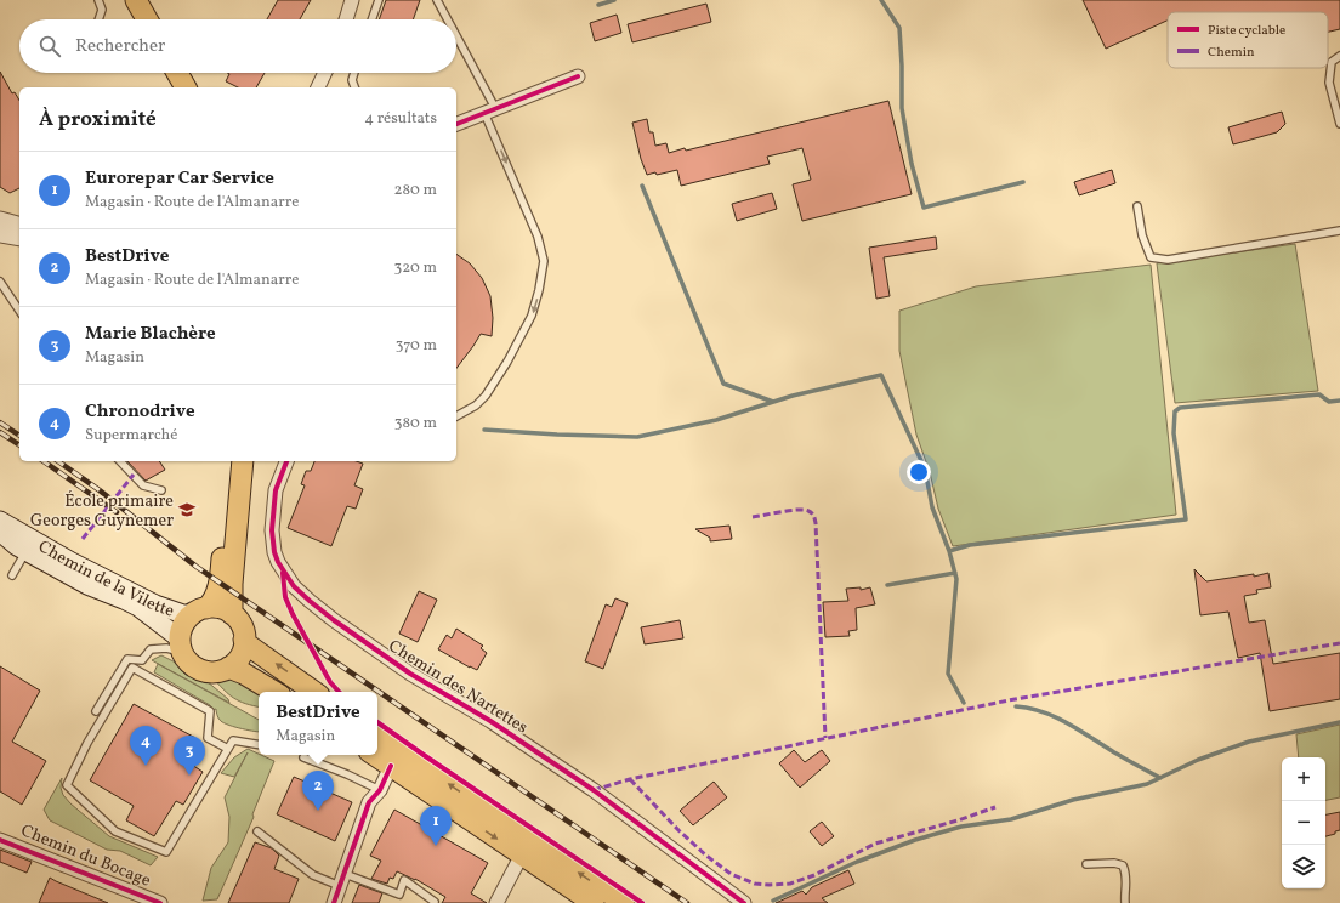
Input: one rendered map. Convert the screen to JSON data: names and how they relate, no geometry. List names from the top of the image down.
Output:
{
  "streets": {
    "main road": ["Chemin de la Vilette"],
    "street": ["Chemin des Nartettes", "Chemin du Bocage"]
  },
  "places": {
    "school or university": ["École primaire Georges Guynemer"]
  },
  "legend": ["Piste cyclable", "Chemin"],
  "page": {
    "search": "Rechercher",
    "heading": ["À proximité", "4 résultats"],
    "list": [
      {
        "mark": "1",
        "name": "Eurorepar Car Service",
        "note": "Magasin · Route de l'Almanarre",
        "value": "280 m"
      },
      {
        "mark": "2",
        "name": "BestDrive",
        "note": "Magasin · Route de l'Almanarre",
        "value": "320 m"
      },
      {
        "mark": "3",
        "name": "Marie Blachère",
        "note": "Magasin",
        "value": "370 m"
      },
      {
        "mark": "4",
        "name": "Chronodrive",
        "note": "Supermarché",
        "value": "380 m"
      }
    ],
    "popup": ["BestDrive", "Magasin"],
    "pins": [
      "4",
      "3",
      "2",
      "1"
    ],
    "map_buttons": ["+", "−"]
  }
}
